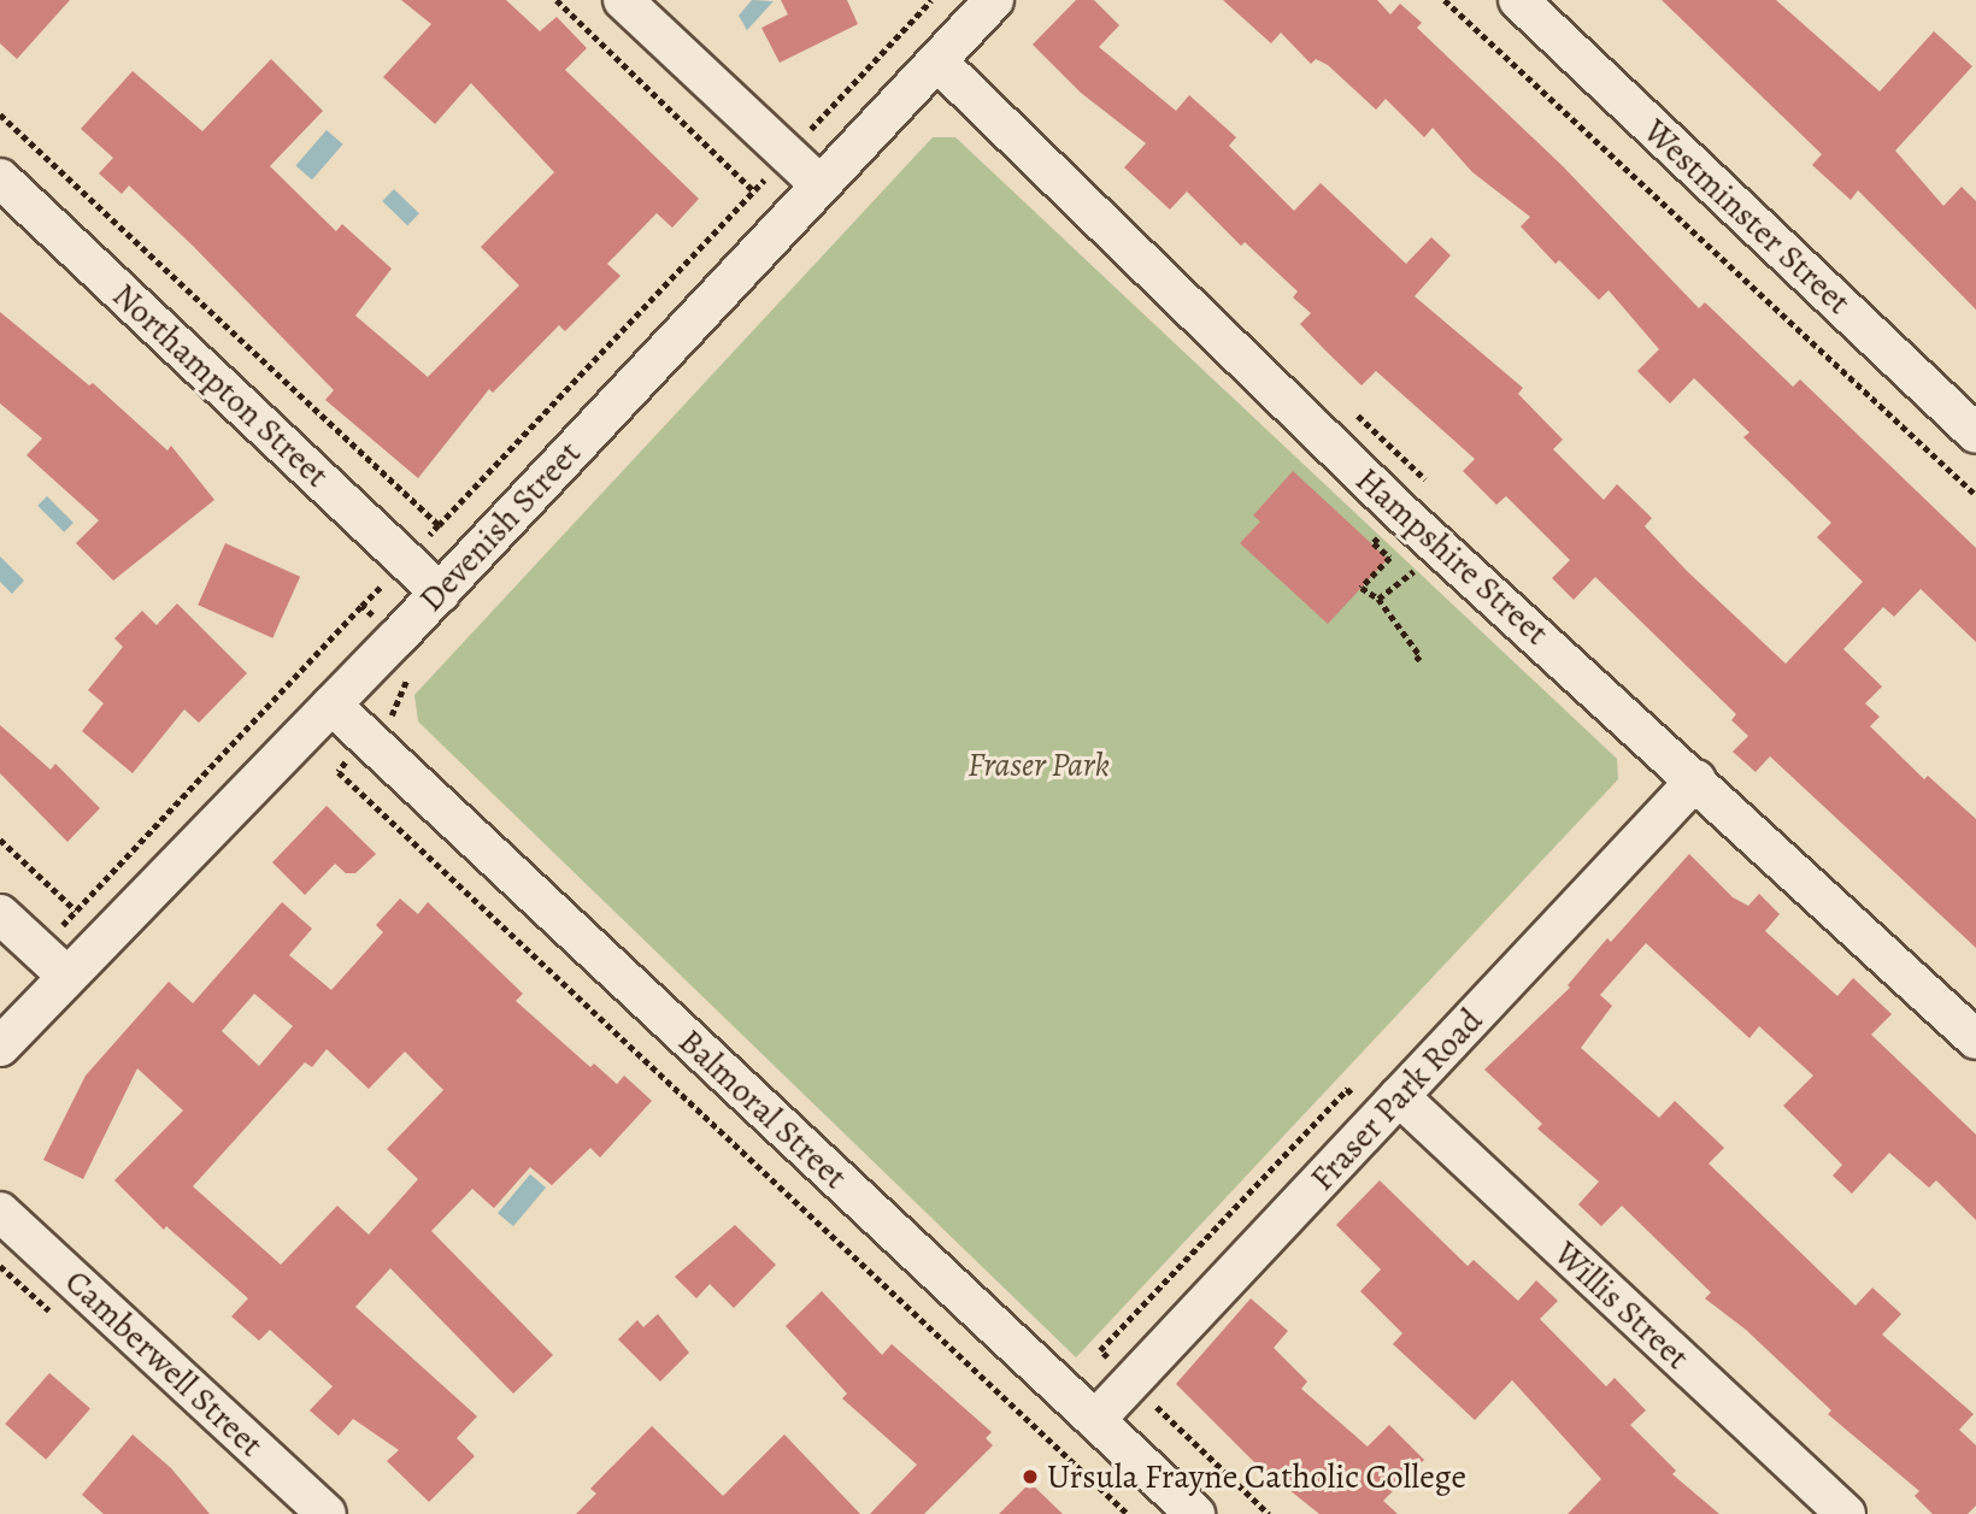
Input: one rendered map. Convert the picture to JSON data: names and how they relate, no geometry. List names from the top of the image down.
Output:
{
  "streets": {
    "street": [
      "Westminster Street",
      "Northampton Street",
      "Devenish Street",
      "Hampshire Street",
      "Fraser Park Road",
      "Balmoral Street",
      "Willis Street",
      "Camberwell Street"
    ]
  },
  "crossings": [
    ["Northampton Street", "Devenish Street"],
    ["Devenish Street", "Hampshire Street"],
    ["Devenish Street", "Balmoral Street"],
    ["Hampshire Street", "Fraser Park Road"],
    ["Fraser Park Road", "Balmoral Street"],
    ["Fraser Park Road", "Willis Street"]
  ],
  "parks": ["Fraser Park"],
  "places": ["Ursula Frayne Catholic College"]
}
